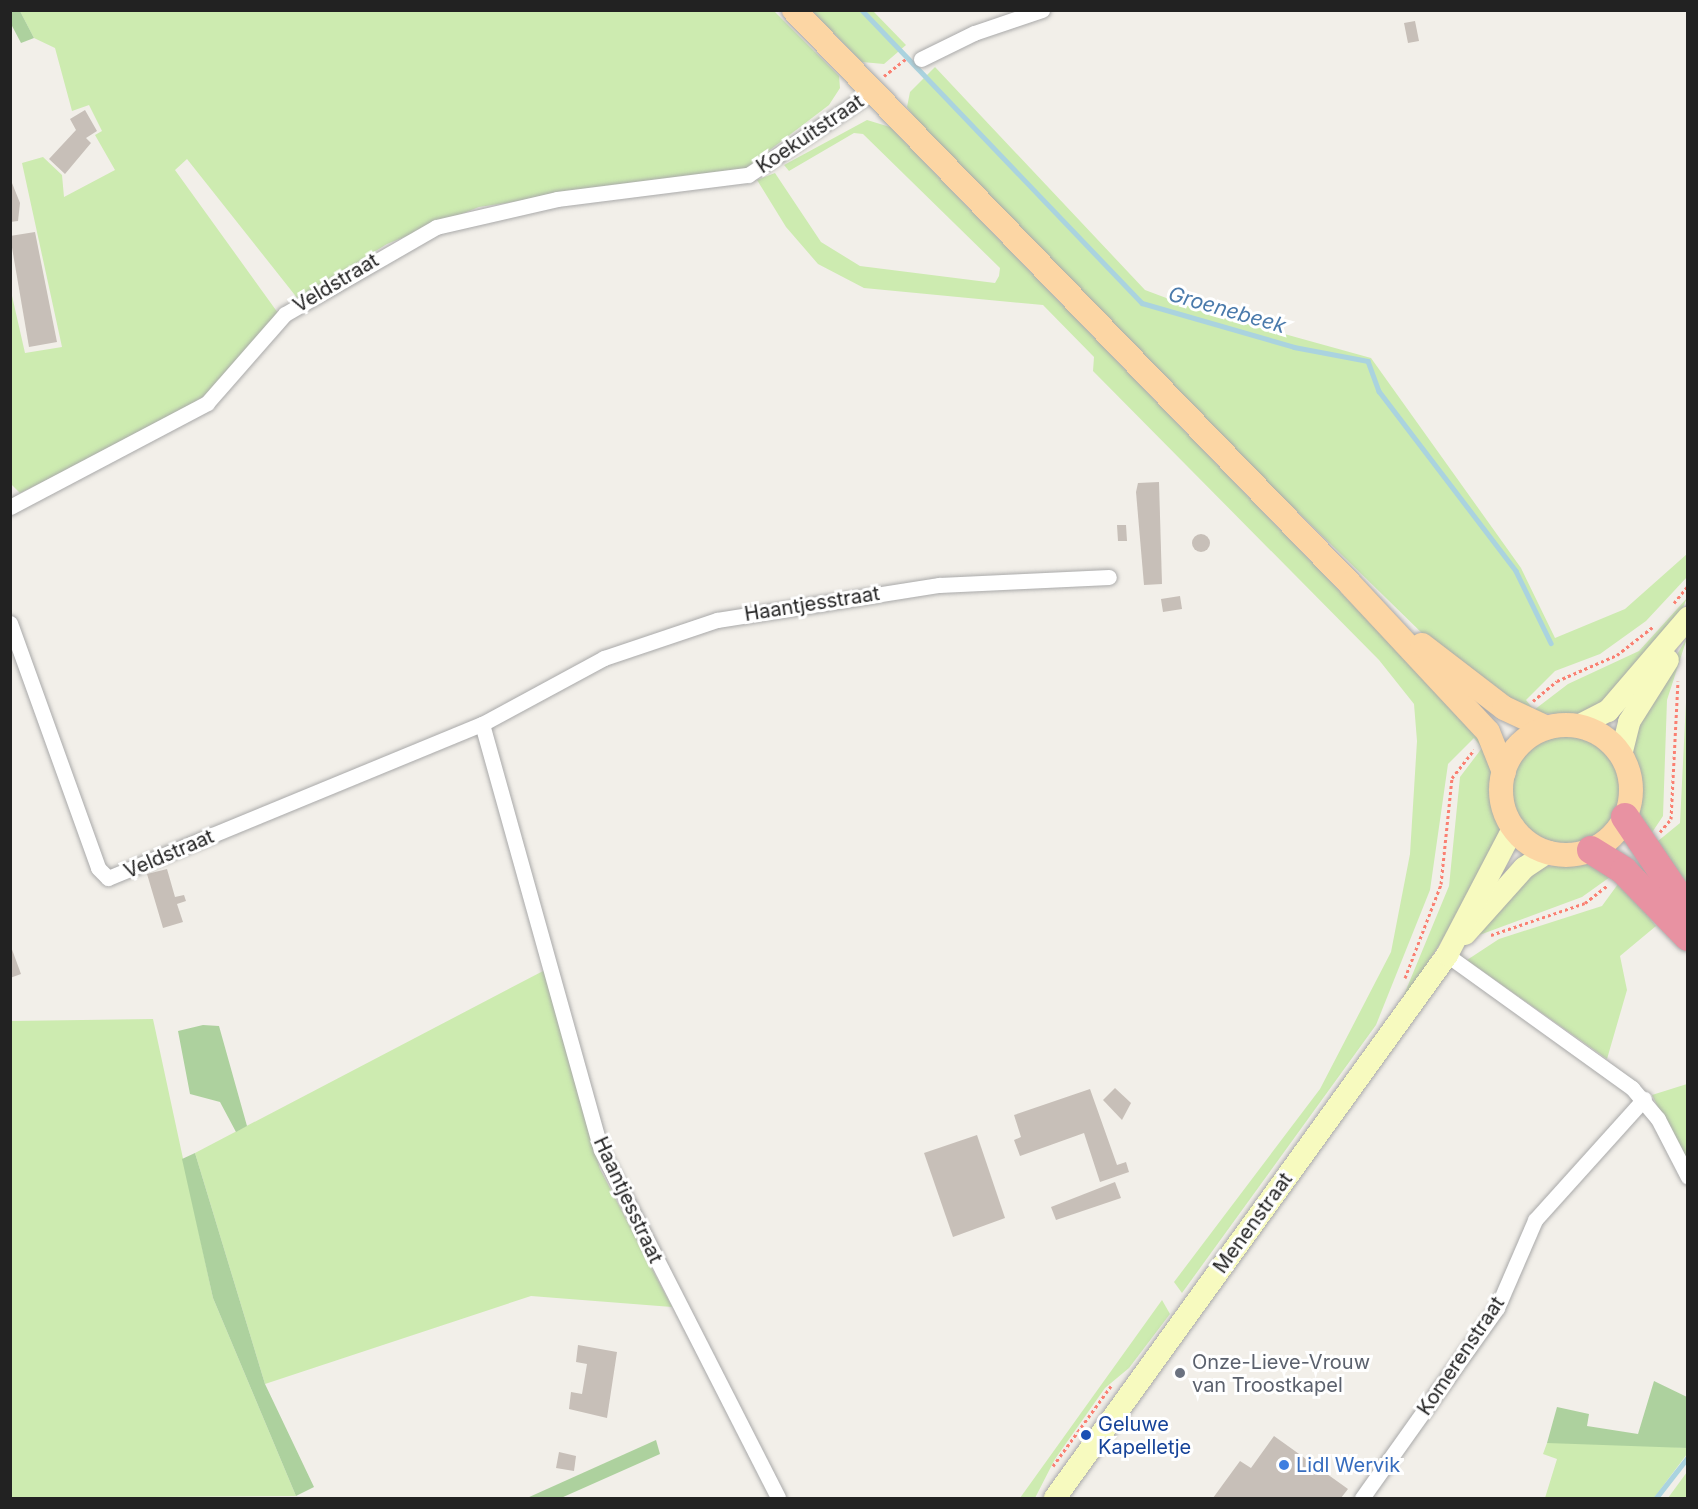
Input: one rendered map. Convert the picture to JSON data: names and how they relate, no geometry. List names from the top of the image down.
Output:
{
  "streets": {
    "street": [
      "Koekuitstraat",
      "Veldstraat",
      "Haantjesstraat",
      "Menenstraat",
      "Komerenstraat"
    ]
  },
  "crossings": [
    ["Koekuitstraat", "Veldstraat"],
    ["Veldstraat", "Haantjesstraat"]
  ],
  "water": ["Groenebeek"],
  "places": ["Onze-Lieve-Vrouw van Troostkapel", "Geluwe Kapelletje", "Lidl Wervik"]
}
